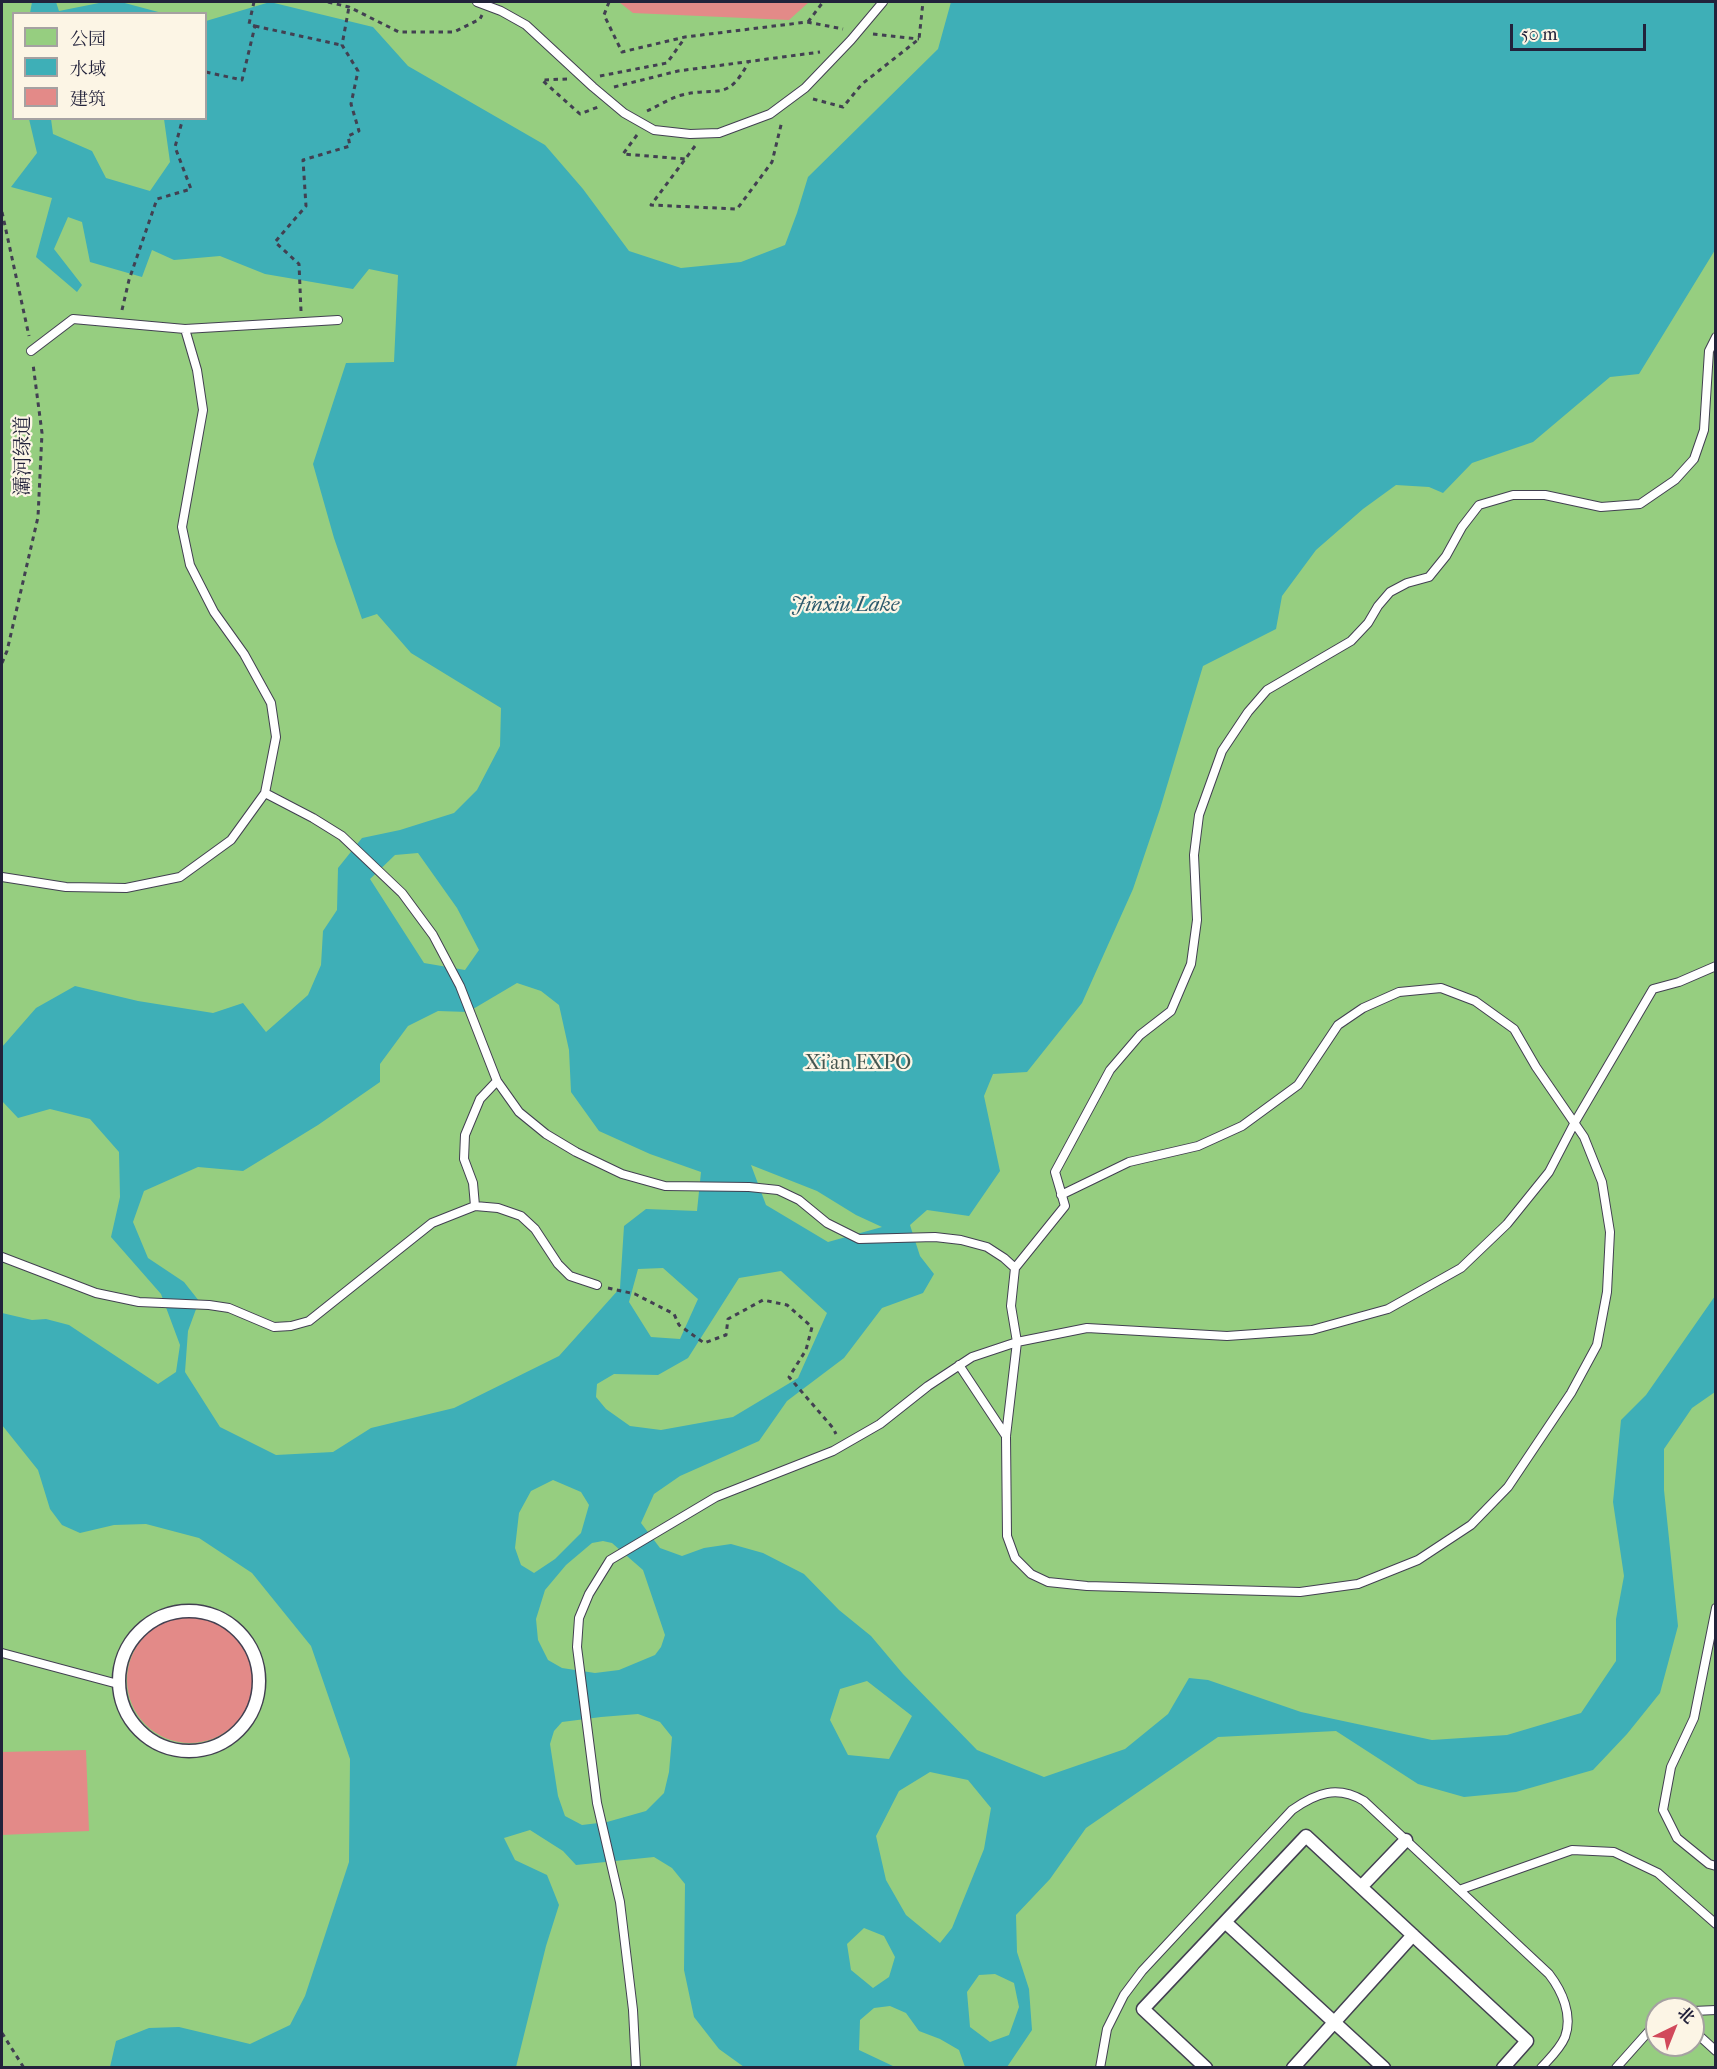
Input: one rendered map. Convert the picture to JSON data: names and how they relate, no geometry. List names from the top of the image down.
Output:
{
  "streets": {
    "path": ["灞河绿道"]
  },
  "water": ["Jinxiu Lake"],
  "parks": ["Xi'an EXPO"],
  "legend": ["公园", "水域", "建筑"],
  "scale_bar": "50 m",
  "north": "top right"
}
